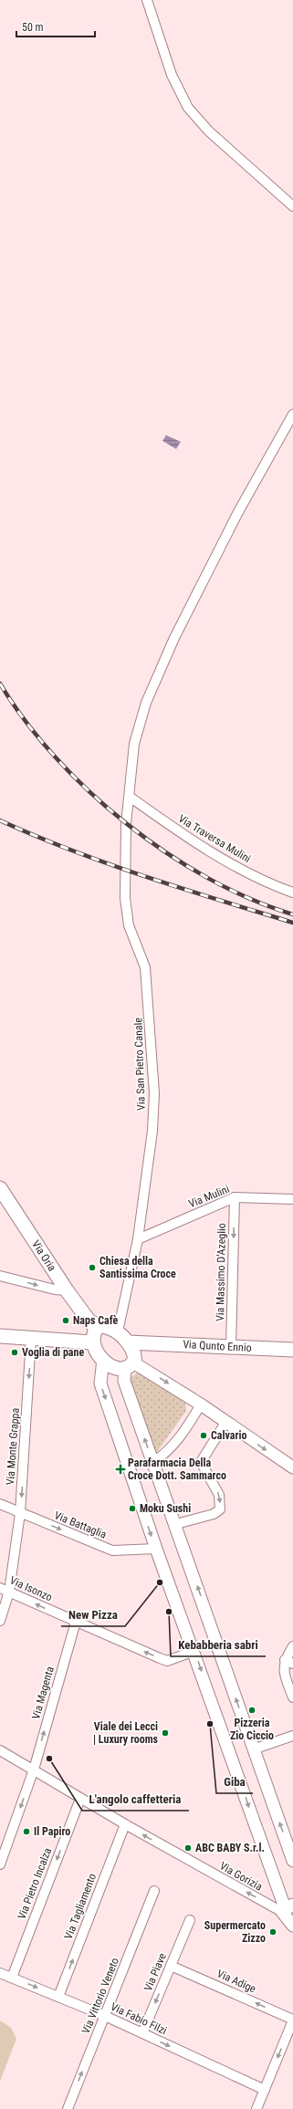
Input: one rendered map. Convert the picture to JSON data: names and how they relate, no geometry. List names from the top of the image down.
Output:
{
  "streets": {
    "main road": ["Via Oria", "Via Qunto Ennio"],
    "street": [
      "Via Traversa Mulini",
      "Via San Pietro Canale",
      "Via Mulini",
      "Via Massimo D'Azeglio",
      "Via Monte Grappa",
      "Via Battaglia",
      "Via Isonzo",
      "Via Magenta",
      "Via Gorizia",
      "Via Pietro Incalza",
      "Via Tagliamento",
      "Via Piave",
      "Via Adige",
      "Via Vittorio Veneto",
      "Via Fabio Filzi"
    ]
  },
  "crossings": [
    ["Via Traversa Mulini", "Via San Pietro Canale"],
    ["Via San Pietro Canale", "Via Mulini"],
    ["Via Mulini", "Via Massimo D'Azeglio"],
    ["Via Massimo D'Azeglio", "Via Qunto Ennio"],
    ["Via Monte Grappa", "Via Battaglia"],
    ["Via Monte Grappa", "Via Isonzo"],
    ["Via Isonzo", "Via Magenta"],
    ["Via Magenta", "Via Gorizia"],
    ["Via Gorizia", "Via Pietro Incalza"],
    ["Via Gorizia", "Via Tagliamento"],
    ["Via Pietro Incalza", "Via Fabio Filzi"],
    ["Via Tagliamento", "Via Fabio Filzi"],
    ["Via Piave", "Via Adige"],
    ["Via Piave", "Via Fabio Filzi"],
    ["Via Vittorio Veneto", "Via Fabio Filzi"]
  ],
  "one_way": [
    "Via Massimo D'Azeglio",
    "Via Monte Grappa",
    "Via Battaglia",
    "Via Isonzo",
    "Via Gorizia",
    "Via Pietro Incalza",
    "Via Tagliamento",
    "Via Piave",
    "Via Adige",
    "Via Vittorio Veneto",
    "Via Fabio Filzi"
  ],
  "places": {
    "other": [
      "Chiesa della Santissima Croce",
      "Naps Cafè",
      "Voglia di pane",
      "Calvario",
      "Moku Sushi",
      "New Pizza",
      "Kebabberia sabri",
      "Pizzeria Zio Ciccio",
      "Giba",
      "Viale dei Lecci | Luxury rooms",
      "L'angolo caffetteria",
      "Il Papiro",
      "ABC BABY S.r.l.",
      "Supermercato Zizzo"
    ],
    "health": ["Parafarmacia Della Croce Dott. Sammarco"]
  },
  "scale_bar": "50 m"
}
